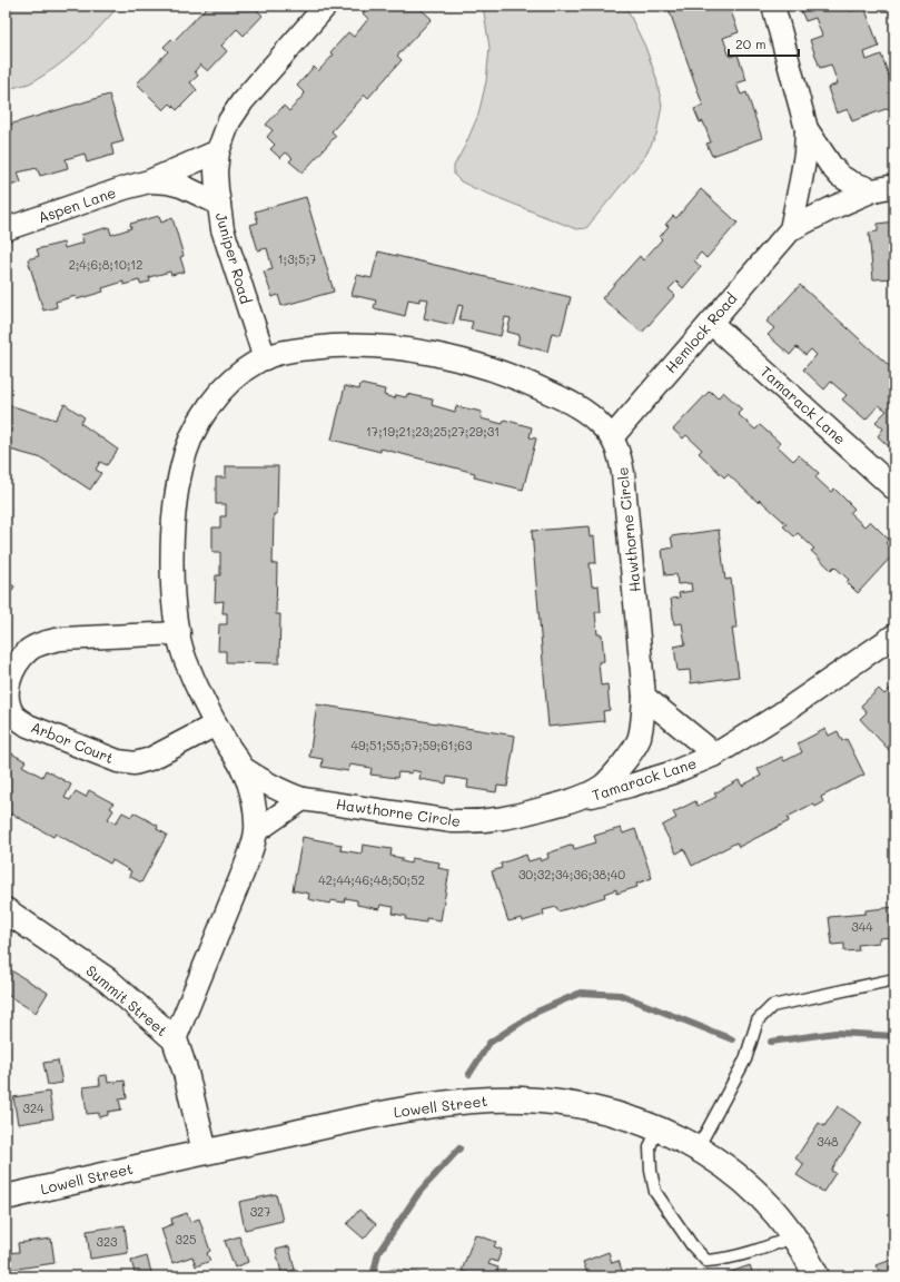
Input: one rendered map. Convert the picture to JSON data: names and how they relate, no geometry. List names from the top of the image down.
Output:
{
  "streets": {
    "main road": ["Summit Street", "Lowell Street"],
    "street": [
      "Aspen Lane",
      "Juniper Road",
      "Hemlock Road",
      "Tamarack Lane",
      "Hawthorne Circle",
      "Arbor Court"
    ]
  },
  "crossings": [
    ["Aspen Lane", "Juniper Road"],
    ["Juniper Road", "Hawthorne Circle"],
    ["Hemlock Road", "Tamarack Lane"],
    ["Hemlock Road", "Hawthorne Circle"],
    ["Tamarack Lane", "Hawthorne Circle"],
    ["Hawthorne Circle", "Arbor Court"],
    ["Hawthorne Circle", "Summit Street"],
    ["Summit Street", "Lowell Street"]
  ],
  "house_numbers": [
    "1;3;5;7",
    "2;4;6;8;10;12",
    "17;19;21;23;25;27;29;31",
    "49;51;55;57;59;61;63",
    "30;32;34;36;38;40",
    "42;44;46;48;50;52",
    "344",
    "324",
    "348",
    "327",
    "325",
    "323"
  ],
  "scale_bar": "20 m"
}
